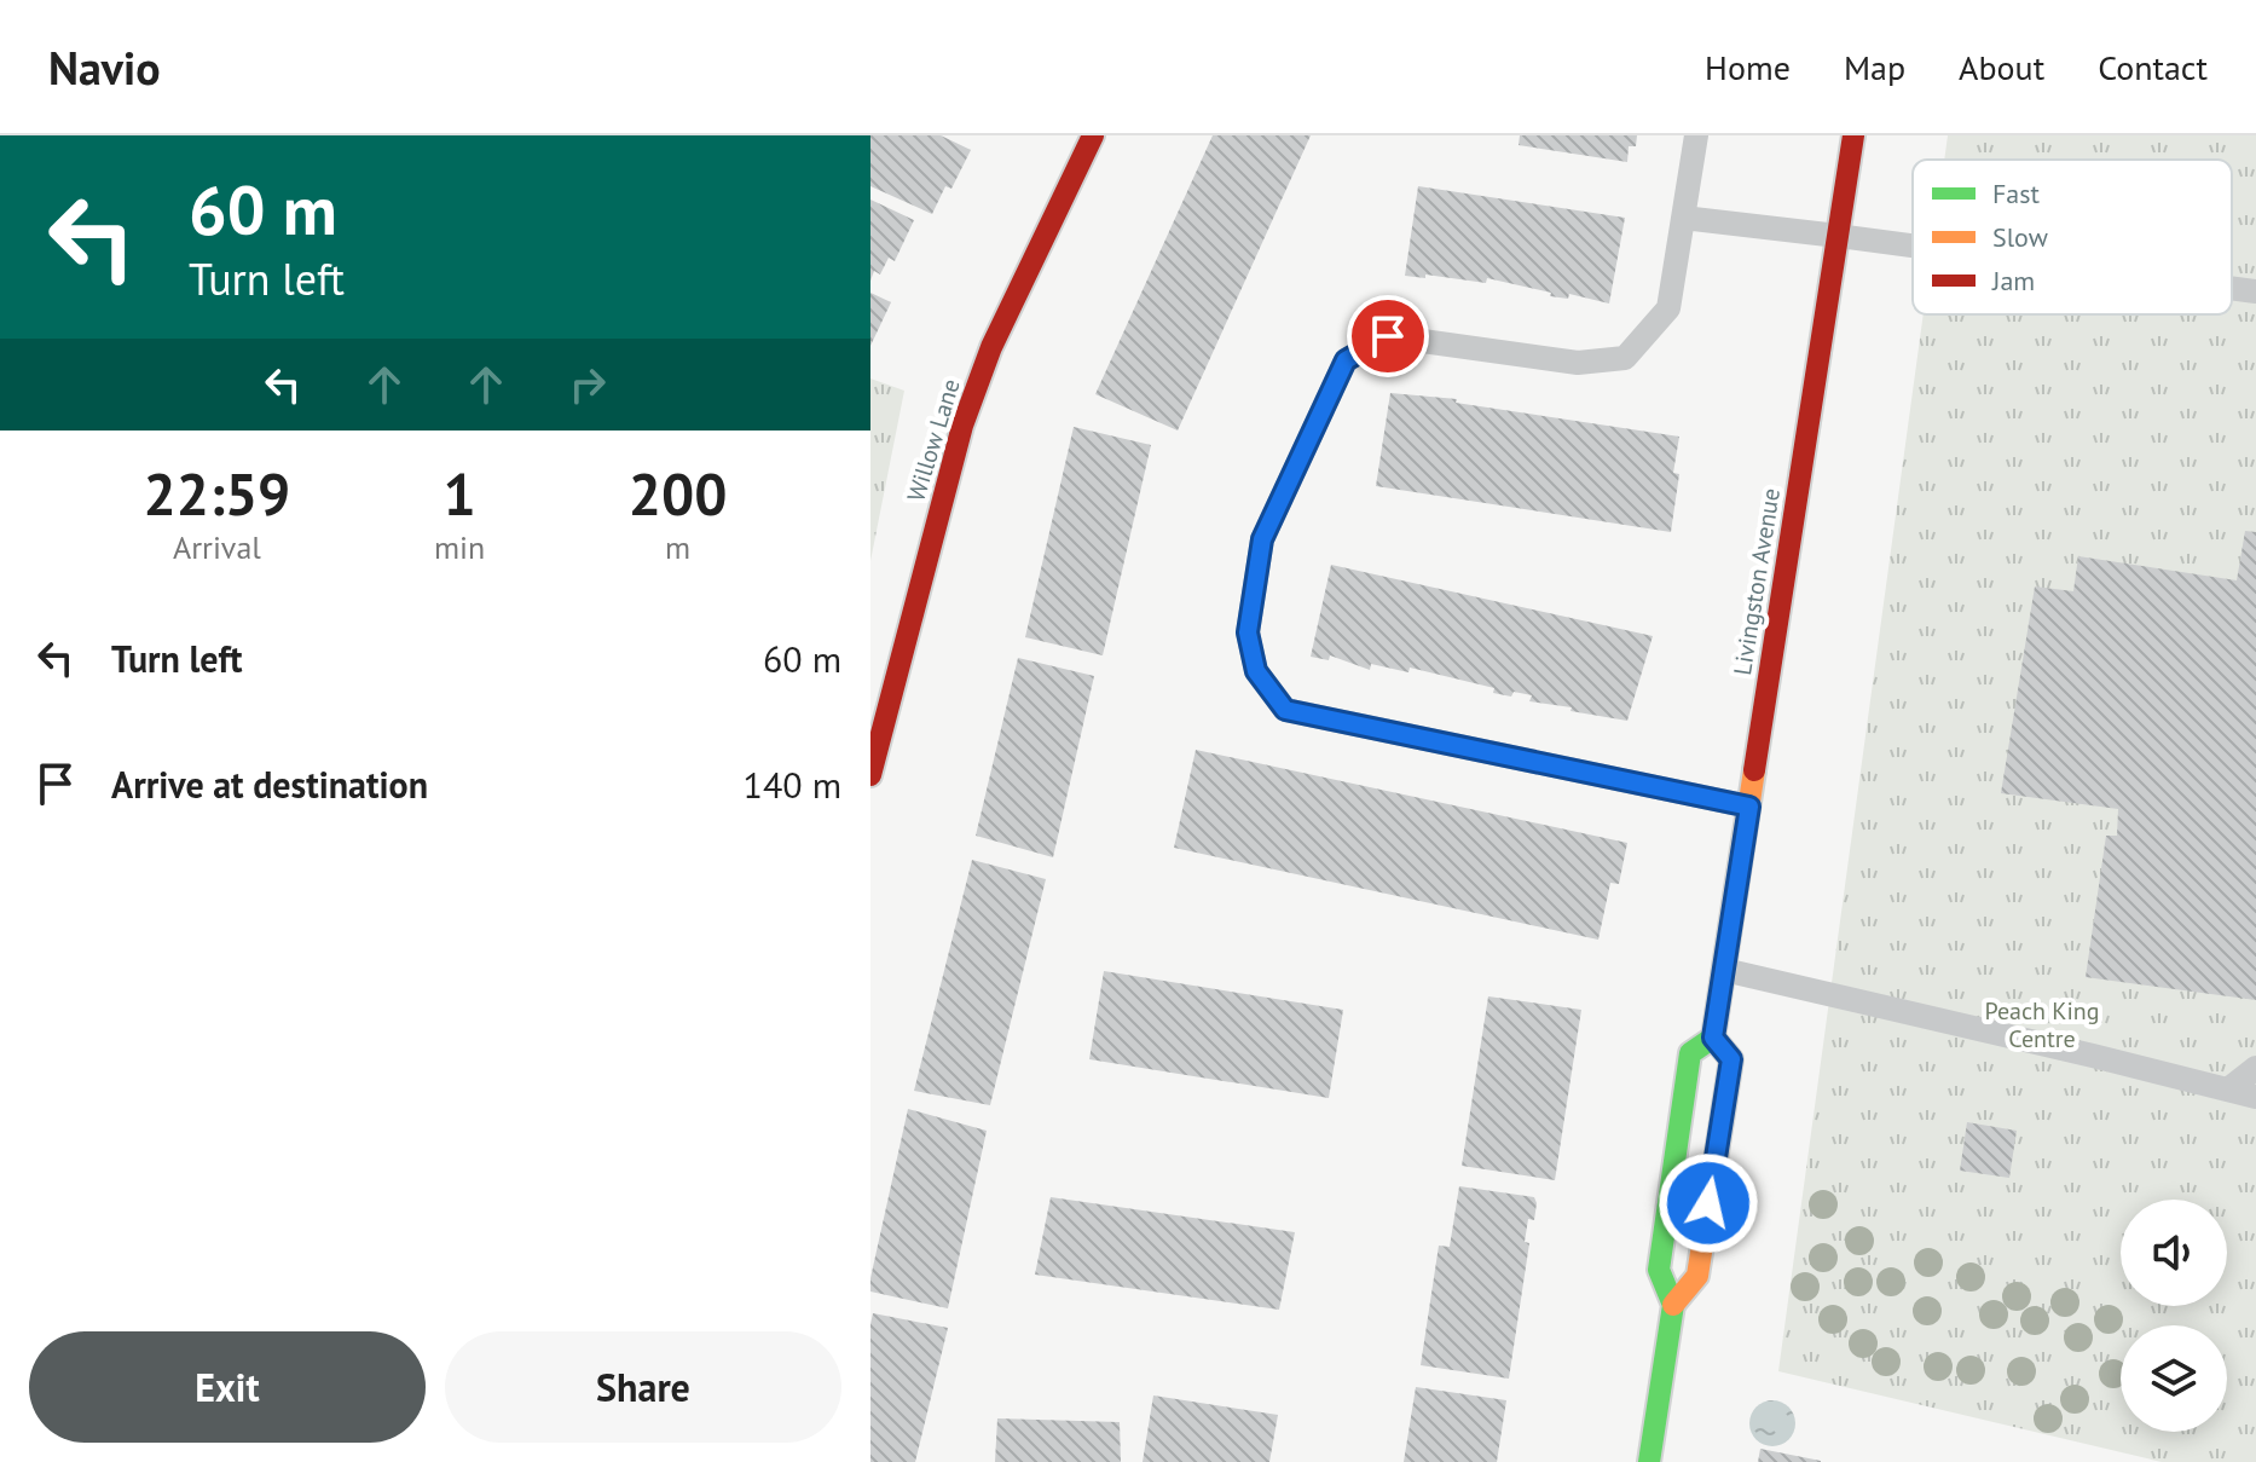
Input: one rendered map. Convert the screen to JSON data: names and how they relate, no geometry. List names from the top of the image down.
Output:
{
  "streets": {
    "main road": ["Willow Lane", "Livingston Avenue"]
  },
  "parks": ["Peach King Centre"],
  "legend": ["Fast", "Slow", "Jam"],
  "page": {
    "header": "Navio",
    "nav": [
      "Home",
      "Map",
      "About",
      "Contact"
    ],
    "turn": ["60 m", "Turn left"],
    "eta": [
      "22:59",
      "Arrival",
      "1",
      "min",
      "200",
      "m"
    ],
    "list": [
      {
        "name": "Turn left",
        "value": "60 m"
      },
      {
        "name": "Arrive at destination",
        "value": "140 m"
      }
    ],
    "buttons": ["Exit", "Share"]
  }
}
